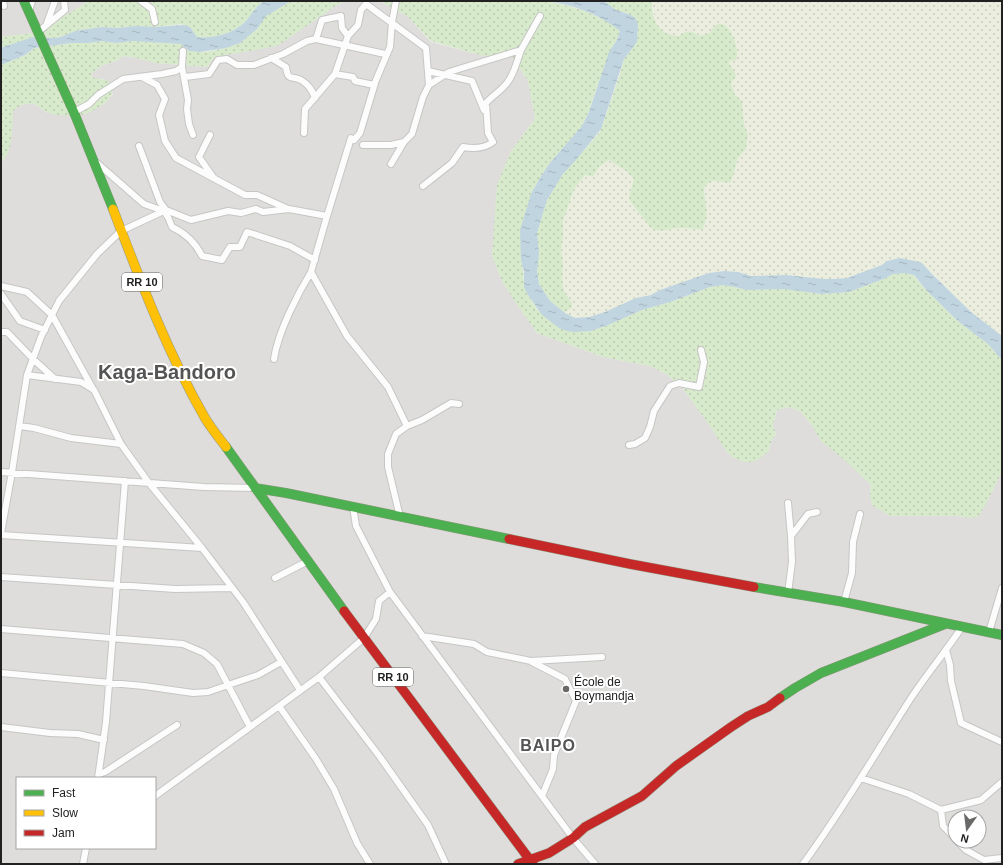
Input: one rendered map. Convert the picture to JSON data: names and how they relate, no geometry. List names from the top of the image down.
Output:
{
  "streets": {
    "street": ["RR 10"]
  },
  "districts": ["Kaga-Bandoro", "BAIPO"],
  "places": ["École de Boymandja"],
  "legend": ["Fast", "Slow", "Jam"],
  "north": "bottom"
}
